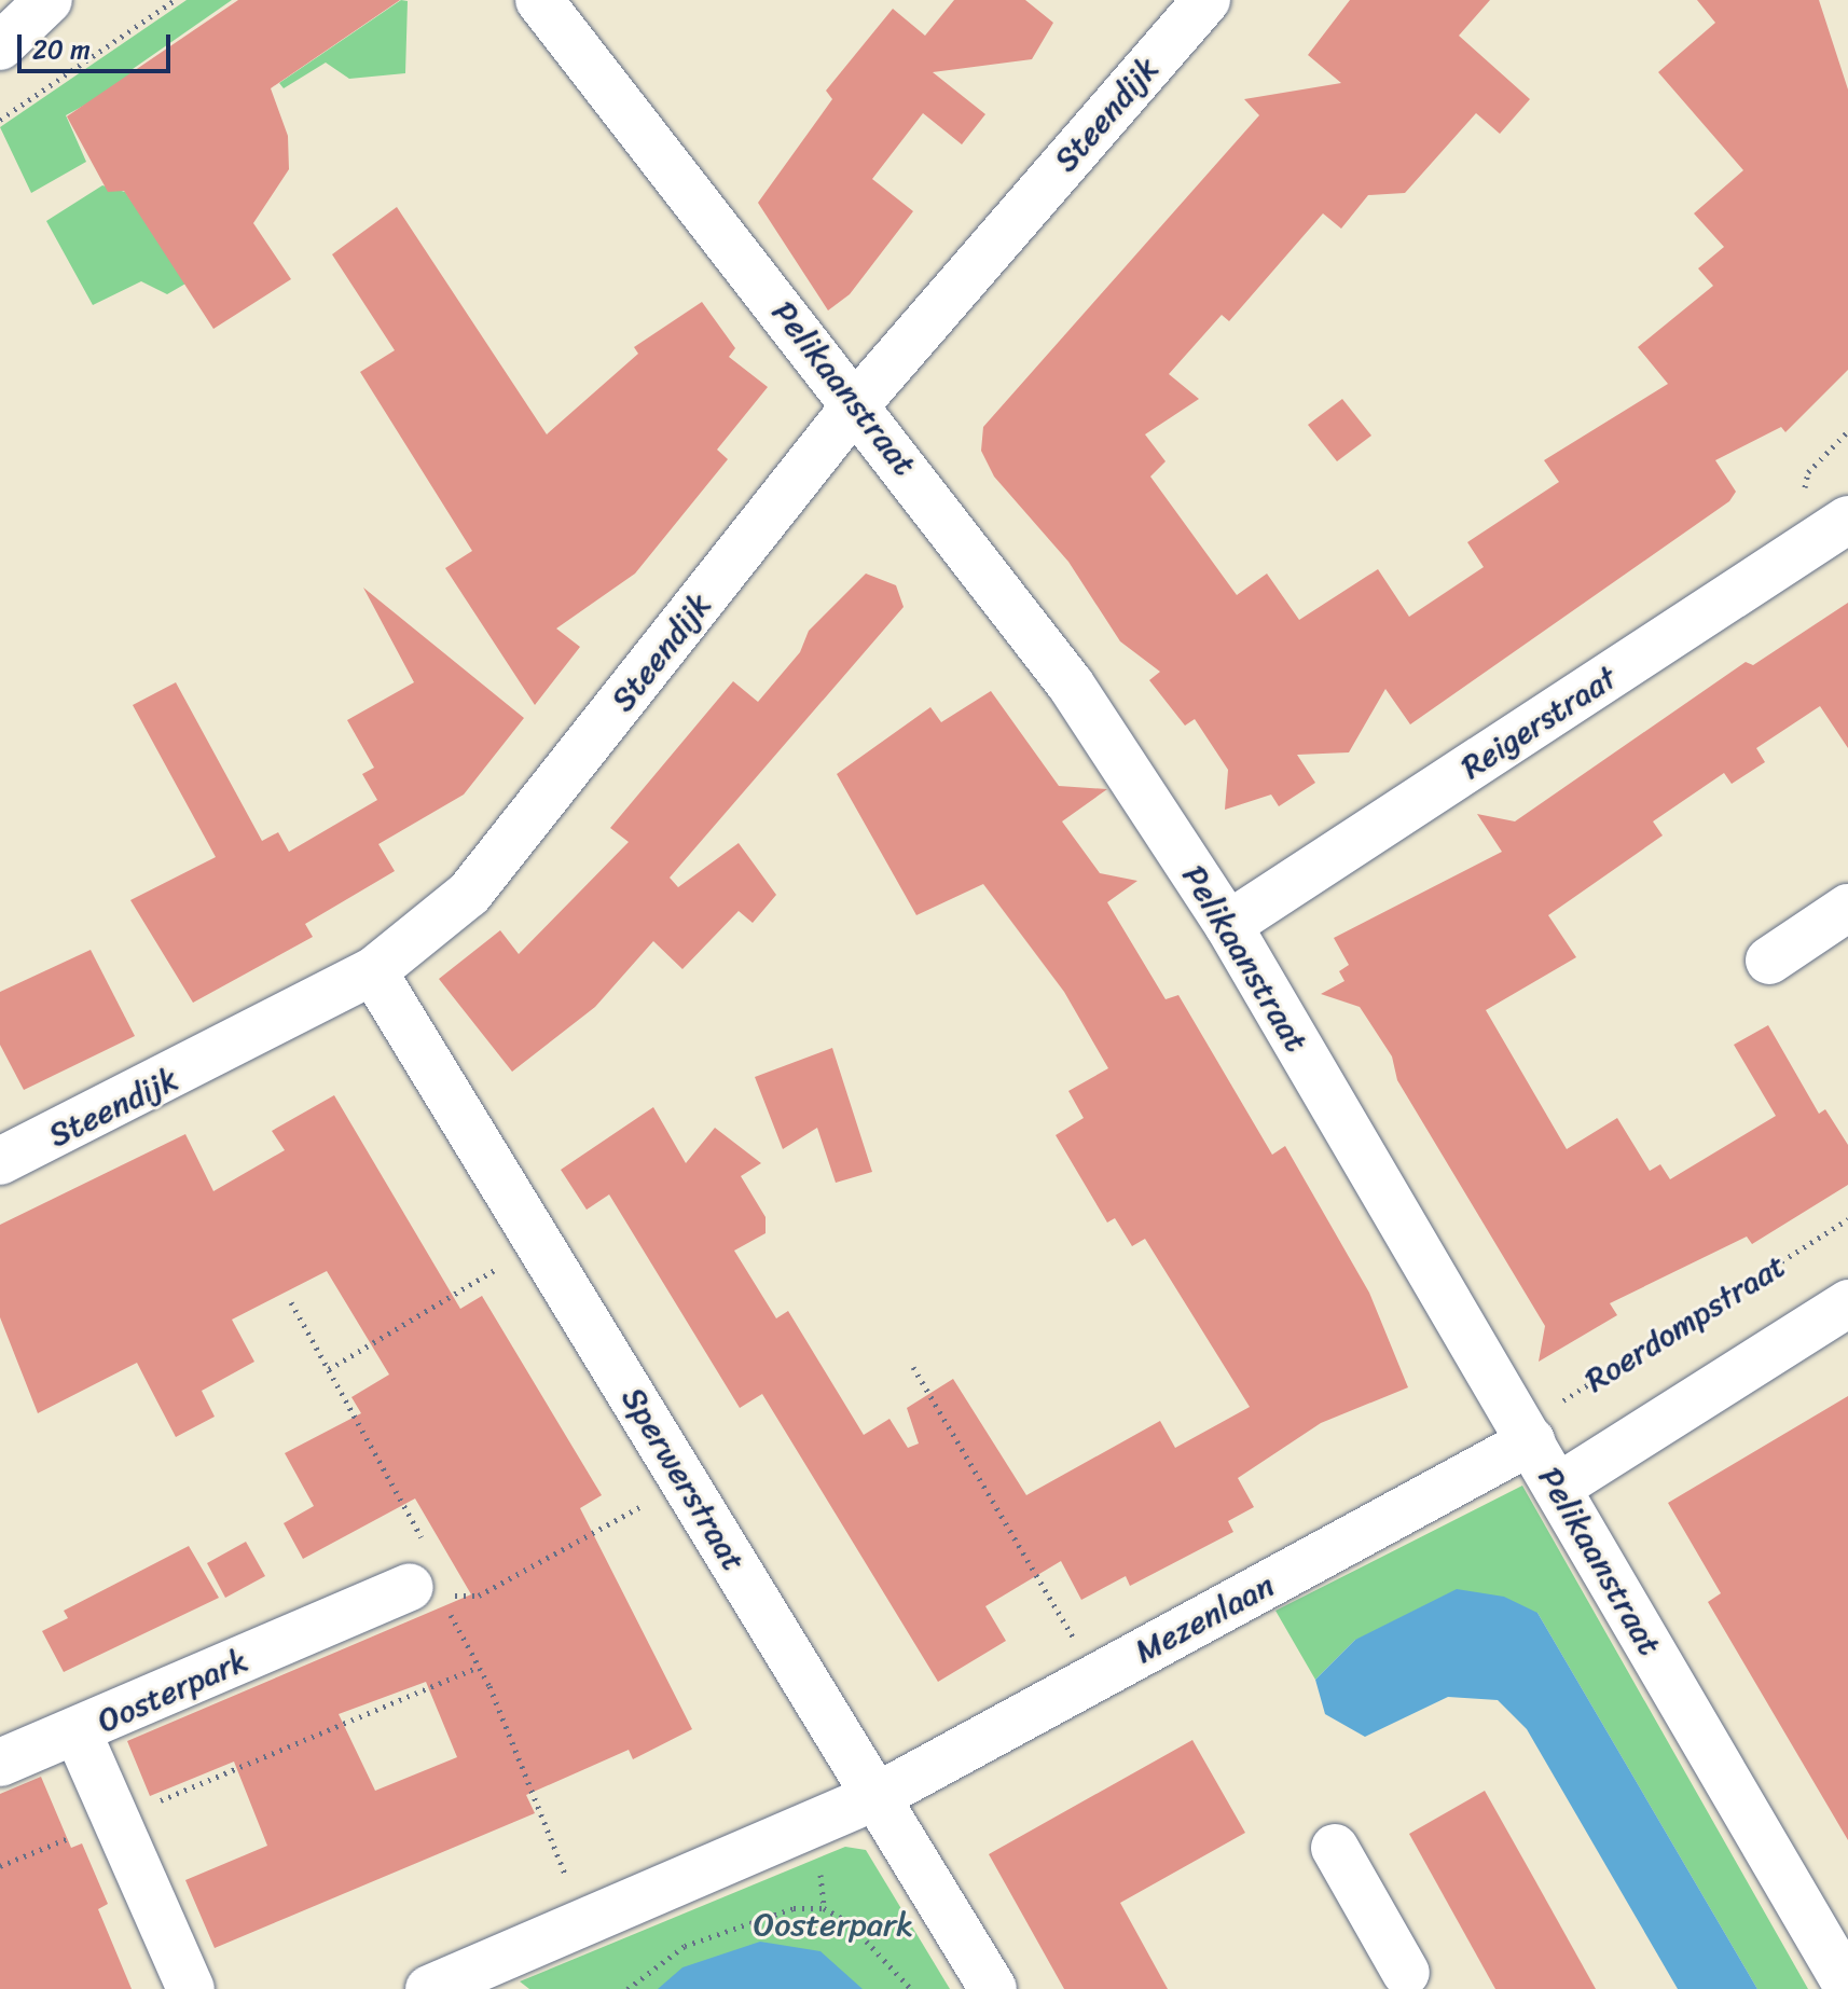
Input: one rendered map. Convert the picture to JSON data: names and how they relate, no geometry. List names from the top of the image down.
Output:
{
  "streets": {
    "street": [
      "Steendijk",
      "Pelikaanstraat",
      "Reigerstraat",
      "Sperwerstraat",
      "Mezenlaan",
      "Oosterpark"
    ],
    "path": ["Roerdompstraat"]
  },
  "crossings": [
    ["Steendijk", "Pelikaanstraat"],
    ["Steendijk", "Sperwerstraat"],
    ["Pelikaanstraat", "Reigerstraat"],
    ["Pelikaanstraat", "Roerdompstraat"],
    ["Pelikaanstraat", "Mezenlaan"],
    ["Roerdompstraat", "Mezenlaan"],
    ["Sperwerstraat", "Mezenlaan"]
  ],
  "parks": ["Oosterpark"],
  "scale_bar": "20 m"
}
